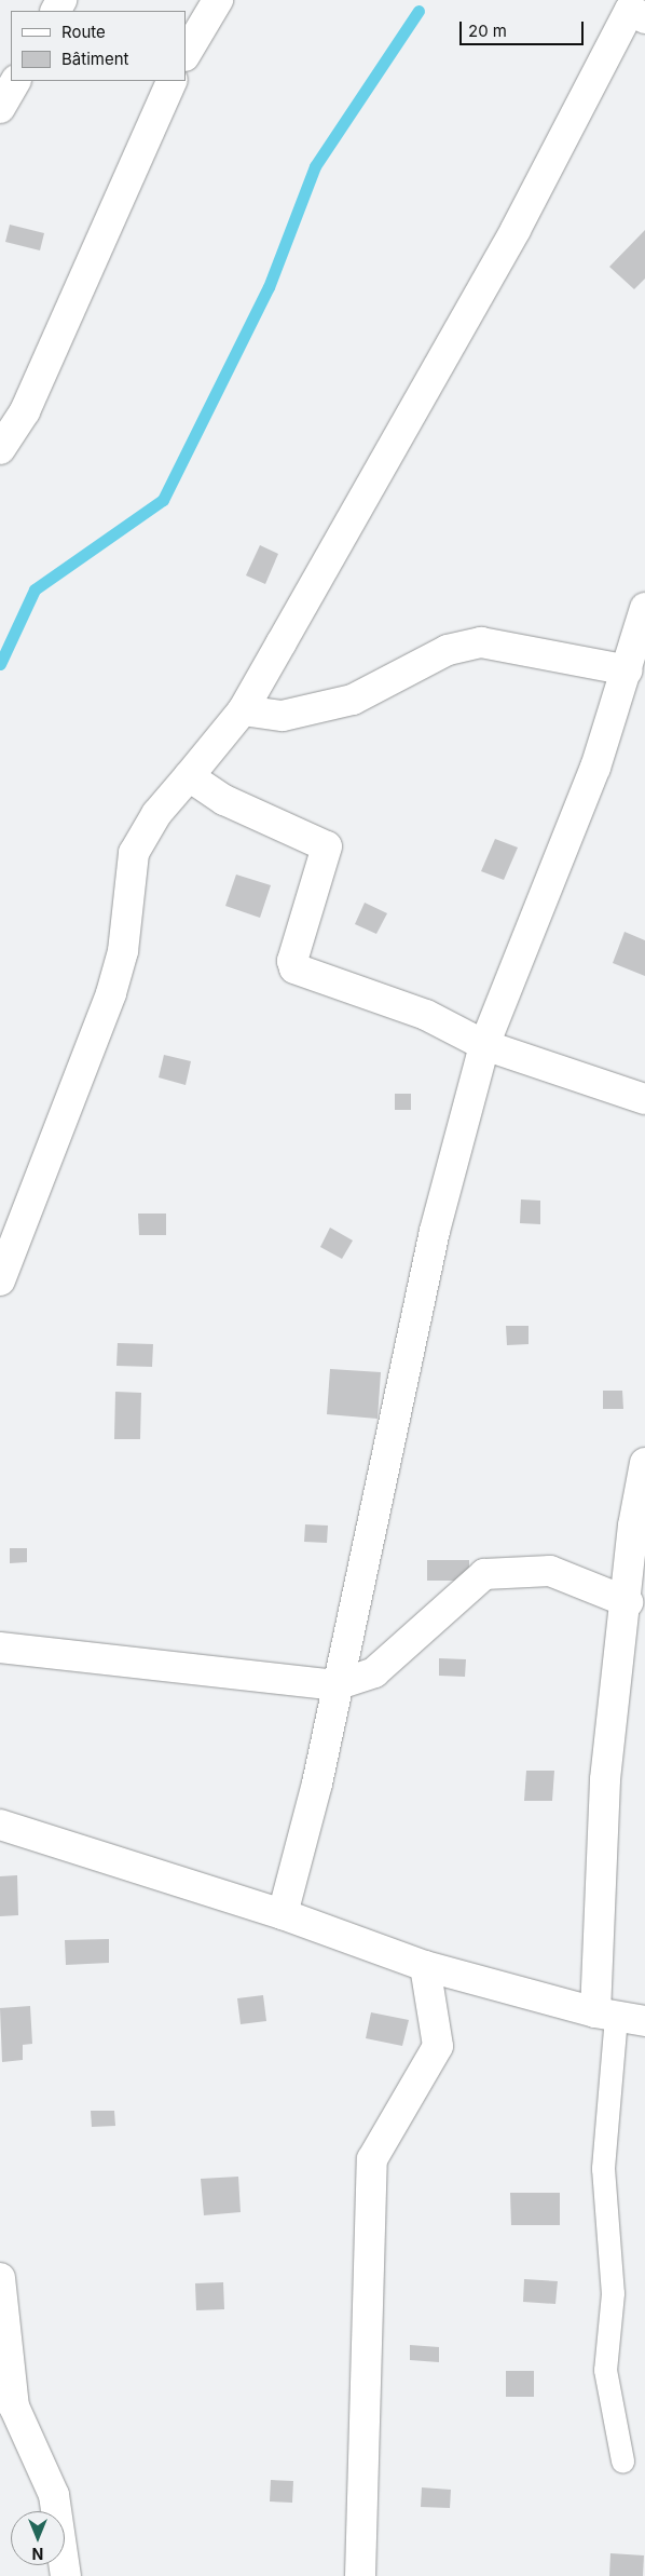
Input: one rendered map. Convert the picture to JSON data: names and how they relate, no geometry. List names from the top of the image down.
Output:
{
  "legend": ["Route", "Bâtiment"],
  "scale_bar": "20 m",
  "north": "bottom"
}
